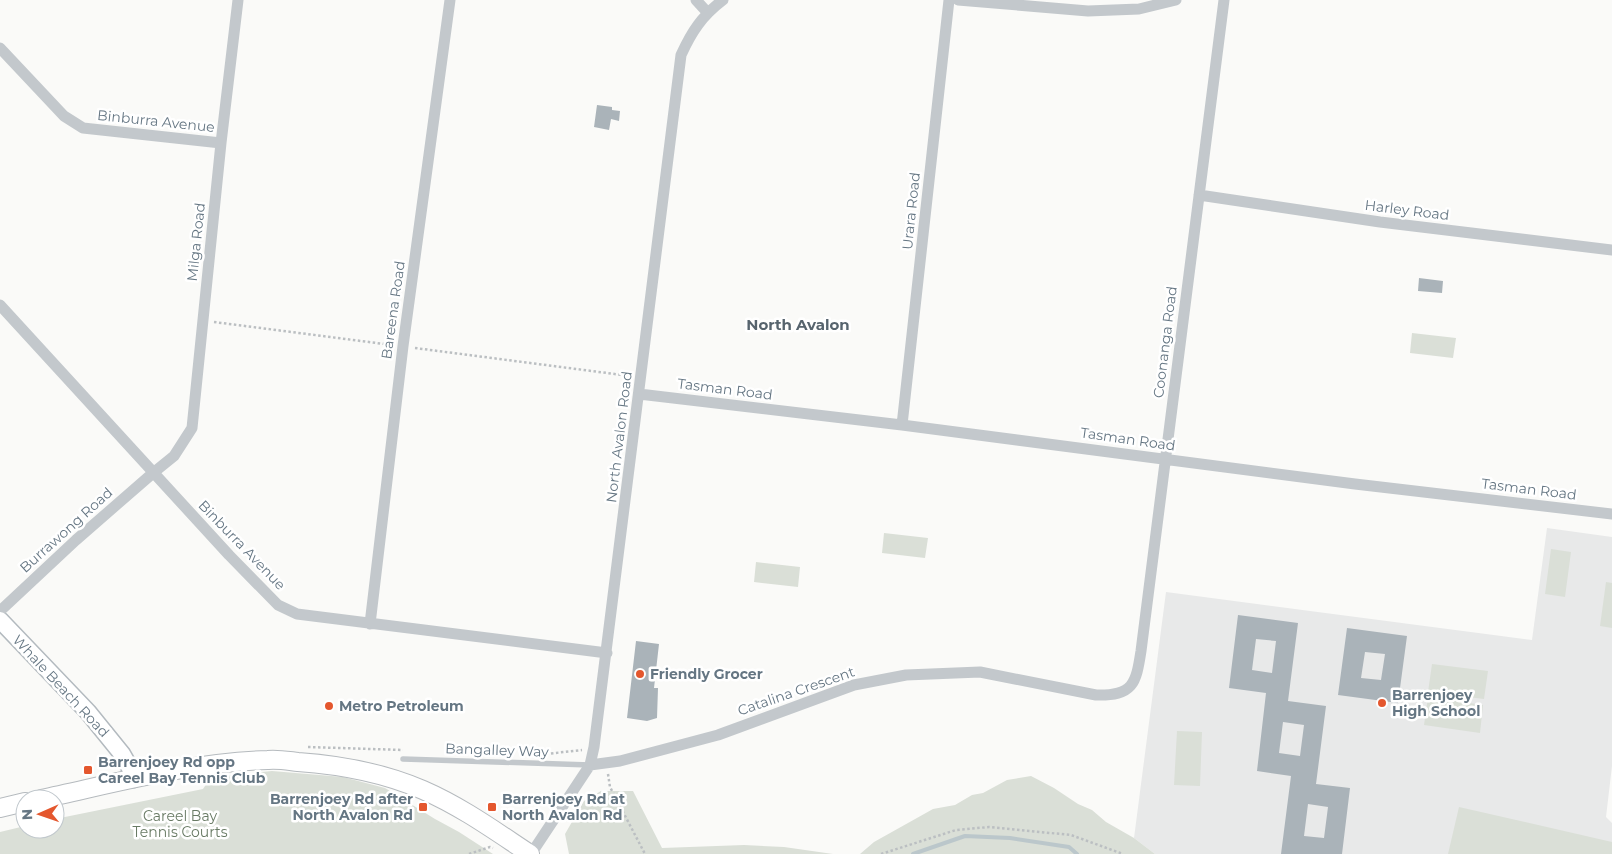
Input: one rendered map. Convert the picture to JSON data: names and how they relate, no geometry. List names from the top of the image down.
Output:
{
  "streets": {
    "main road": ["Whale Beach Road"],
    "street": [
      "Binburra Avenue",
      "Harley Road",
      "Urara Road",
      "Milga Road",
      "Bareena Road",
      "Coonanga Road",
      "Tasman Road",
      "North Avalon Road",
      "Burrawong Road",
      "Catalina Crescent"
    ],
    "lane": ["Bangalley Way"]
  },
  "crossings": [
    ["Binburra Avenue", "Milga Road"],
    ["Binburra Avenue", "Bareena Road"],
    ["Binburra Avenue", "North Avalon Road"],
    ["Binburra Avenue", "Burrawong Road"],
    ["Harley Road", "Coonanga Road"],
    ["Urara Road", "Tasman Road"],
    ["Milga Road", "Burrawong Road"],
    ["Coonanga Road", "Tasman Road"],
    ["Coonanga Road", "Catalina Crescent"],
    ["Tasman Road", "North Avalon Road"],
    ["North Avalon Road", "Catalina Crescent"],
    ["North Avalon Road", "Bangalley Way"],
    ["Catalina Crescent", "Bangalley Way"]
  ],
  "districts": ["North Avalon"],
  "parks": ["Careel Bay Tennis Courts"],
  "places": {
    "other": ["Friendly Grocer", "Barrenjoey High School", "Metro Petroleum"],
    "transit": ["Barrenjoey Rd opp Careel Bay Tennis Club", "Barrenjoey Rd after North Avalon Rd", "Barrenjoey Rd at North Avalon Rd"]
  },
  "north": "left"
}
